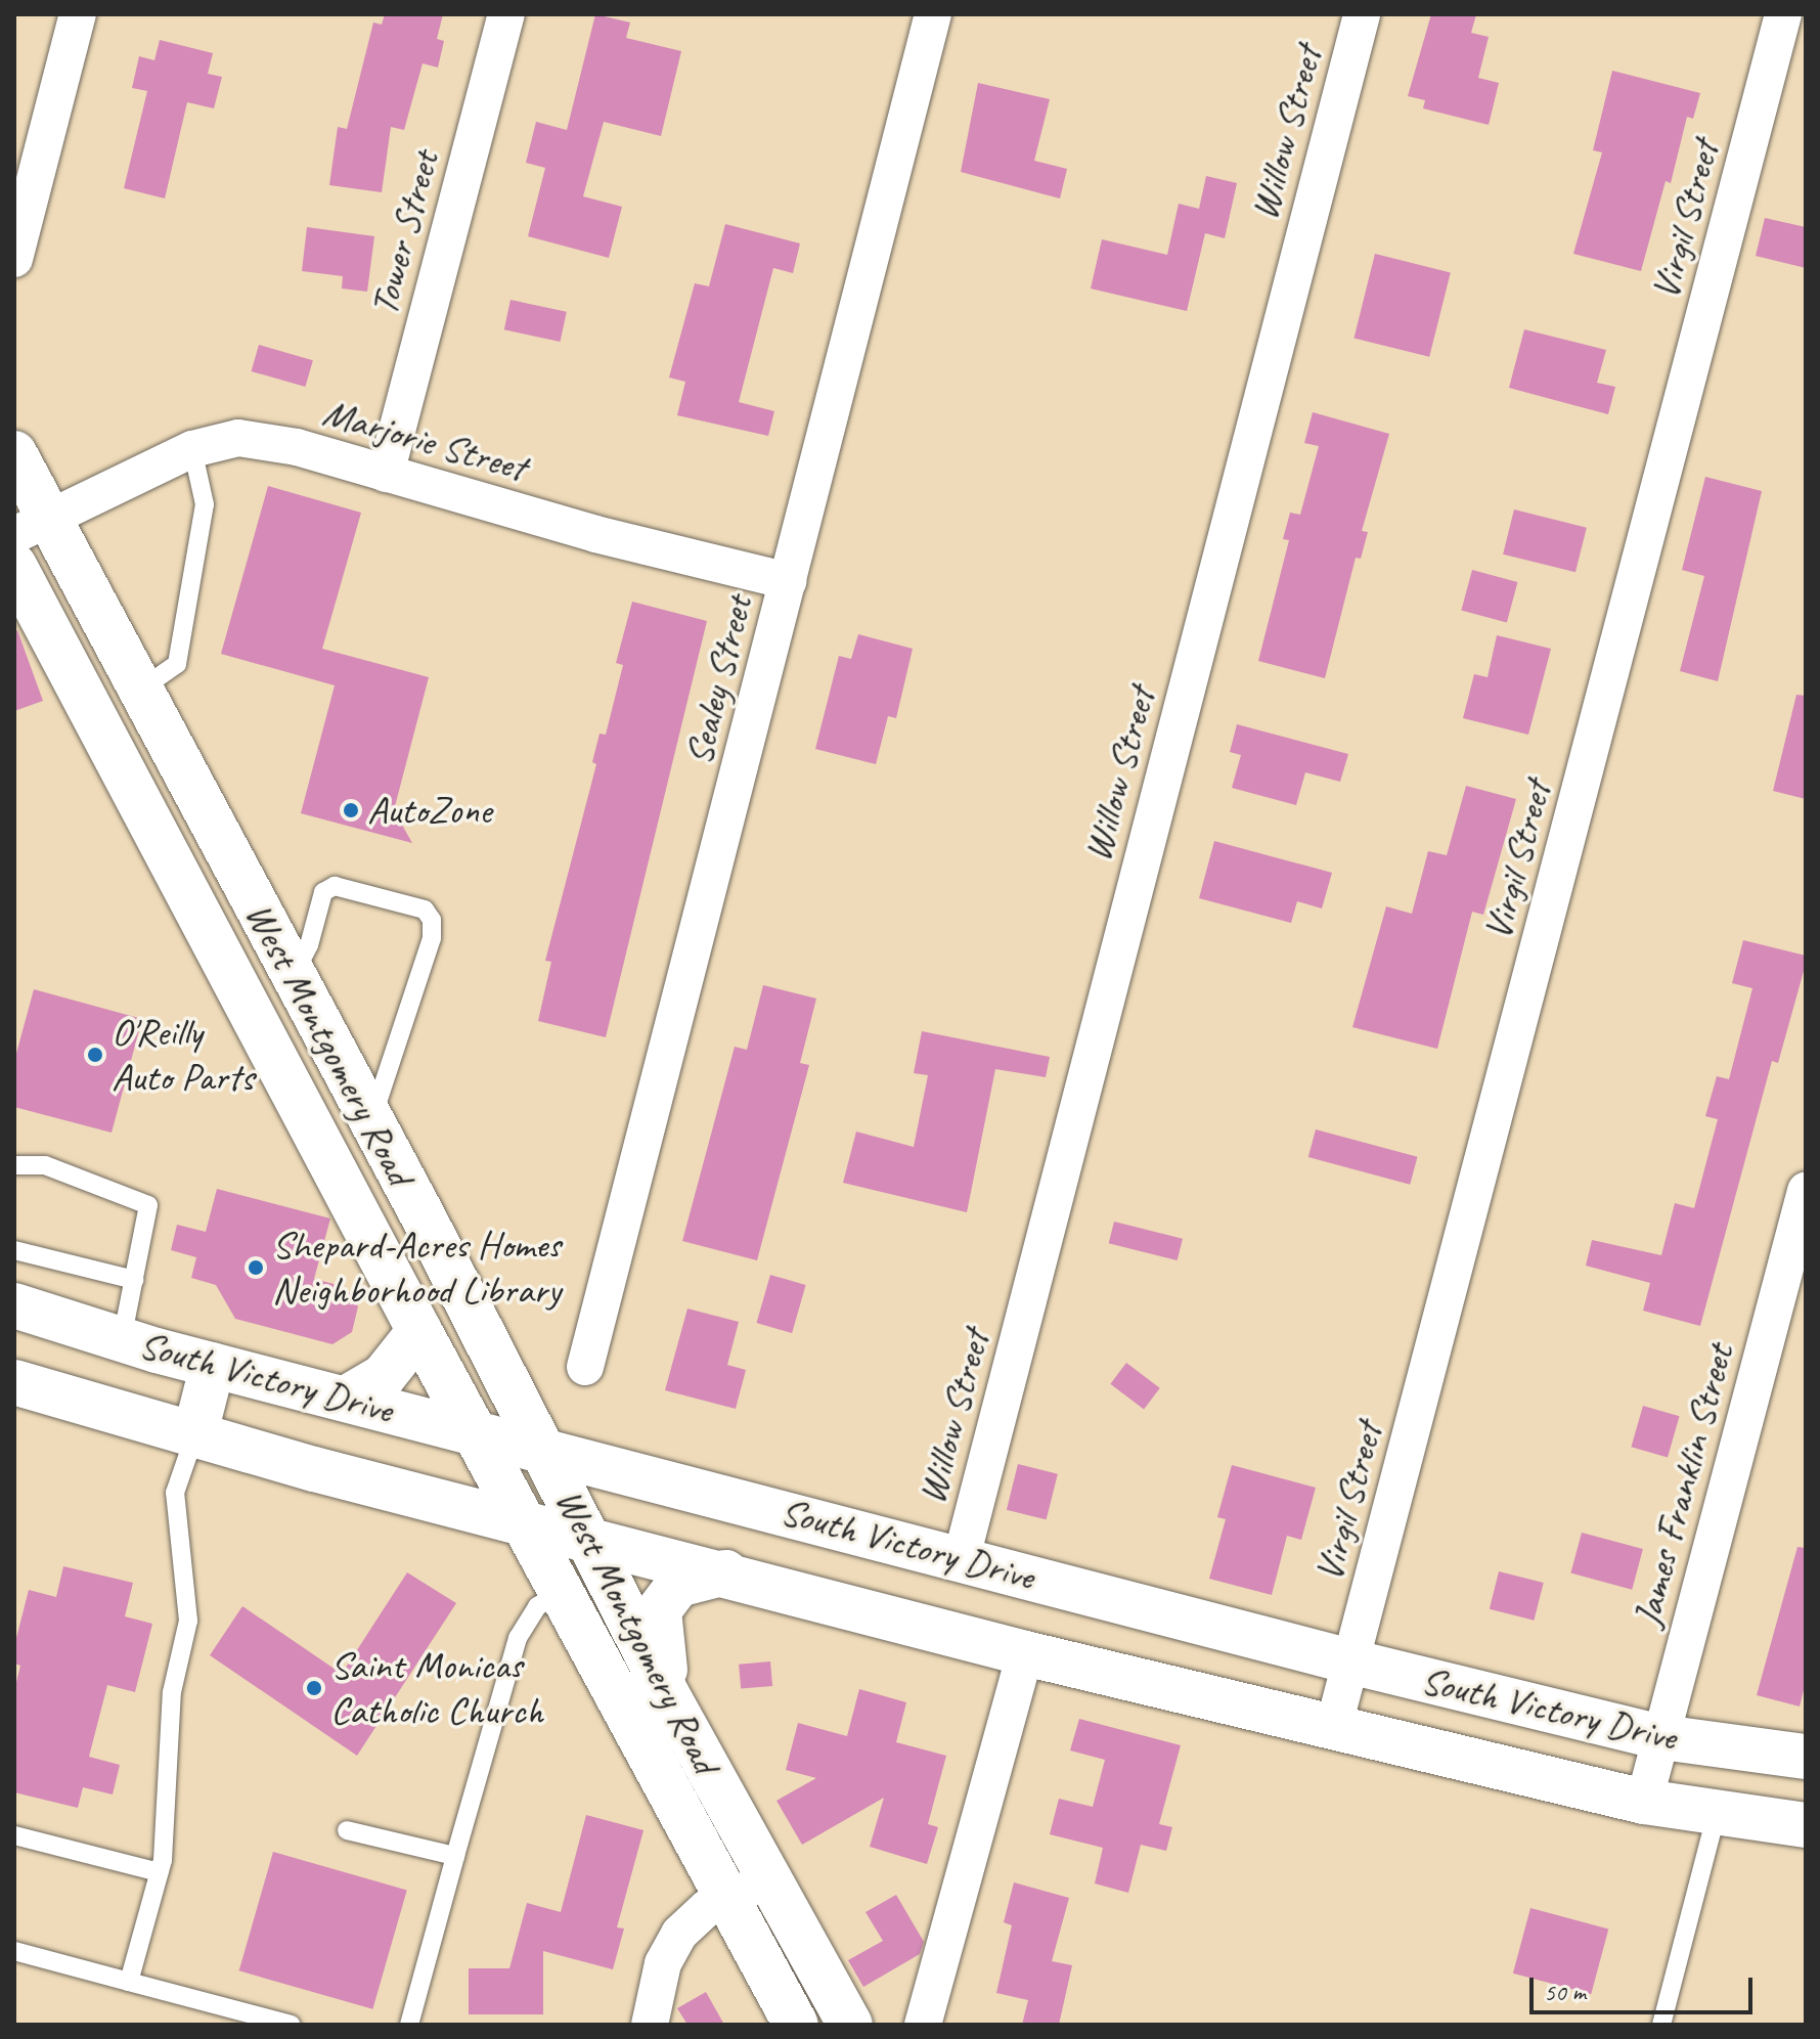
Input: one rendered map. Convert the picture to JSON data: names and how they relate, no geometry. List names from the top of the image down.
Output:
{
  "streets": {
    "main road": ["West Montgomery Road", "South Victory Drive"],
    "street": [
      "Willow Street",
      "Virgil Street",
      "Tower Street",
      "Marjorie Street",
      "Sealey Street",
      "James Franklin Street"
    ]
  },
  "crossings": [
    ["Willow Street", "South Victory Drive"],
    ["Virgil Street", "South Victory Drive"],
    ["Tower Street", "Marjorie Street"],
    ["Marjorie Street", "Sealey Street"],
    ["Marjorie Street", "West Montgomery Road"],
    ["West Montgomery Road", "South Victory Drive"],
    ["South Victory Drive", "James Franklin Street"]
  ],
  "places": [
    "AutoZone",
    "O'Reilly Auto Parts",
    "Shepard-Acres Homes Neighborhood Library",
    "Saint Monicas Catholic Church"
  ],
  "scale_bar": "50 m"
}
